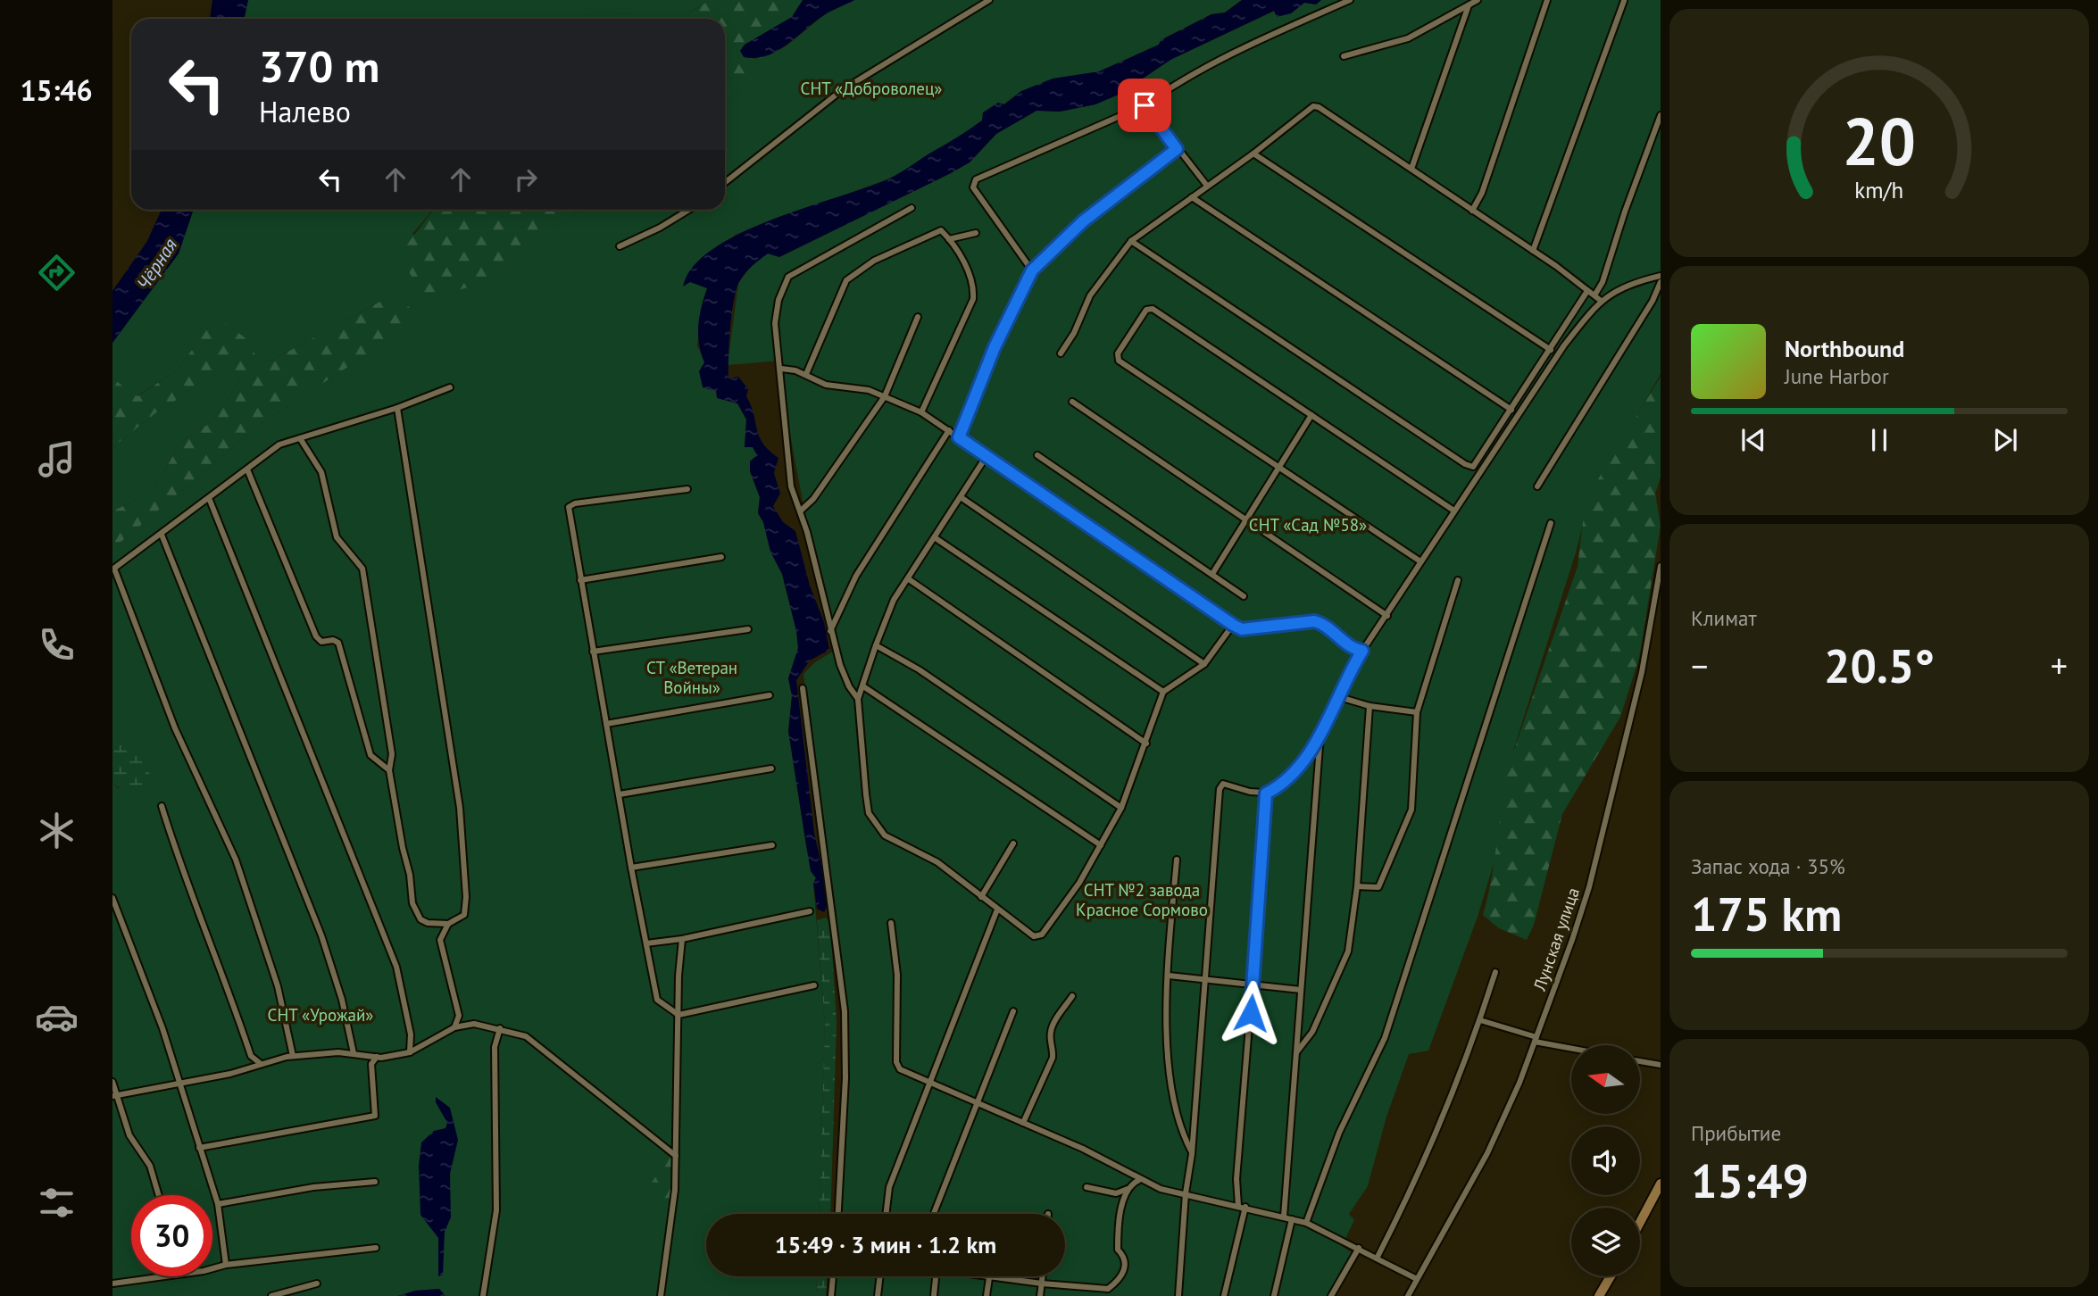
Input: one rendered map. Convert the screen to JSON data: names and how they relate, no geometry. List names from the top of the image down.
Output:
{
  "streets": {
    "street": ["Лунская улица"]
  },
  "water": ["Чёрная"],
  "parks": [
    "СНТ «Доброволец»",
    "СНТ «Сад №58»",
    "СТ «Ветеран Войны»",
    "СНТ №2 завода Красное Сормово",
    "СНТ «Урожай»"
  ],
  "north": "left",
  "page": {
    "tabs": "15:46",
    "turn": ["370 m", "Налево"],
    "song": ["Northbound", "June Harbor"],
    "tile": [
      "Климат",
      ["Запас хода · 35%", "175 km"],
      ["Прибытие", "15:49"]
    ],
    "heat": ["−", "20.5°", "+"],
    "limit": "30",
    "trip": "15:49 · 3 мин · 1.2 km",
    "gauge": ["20", "km/h"]
  }
}
